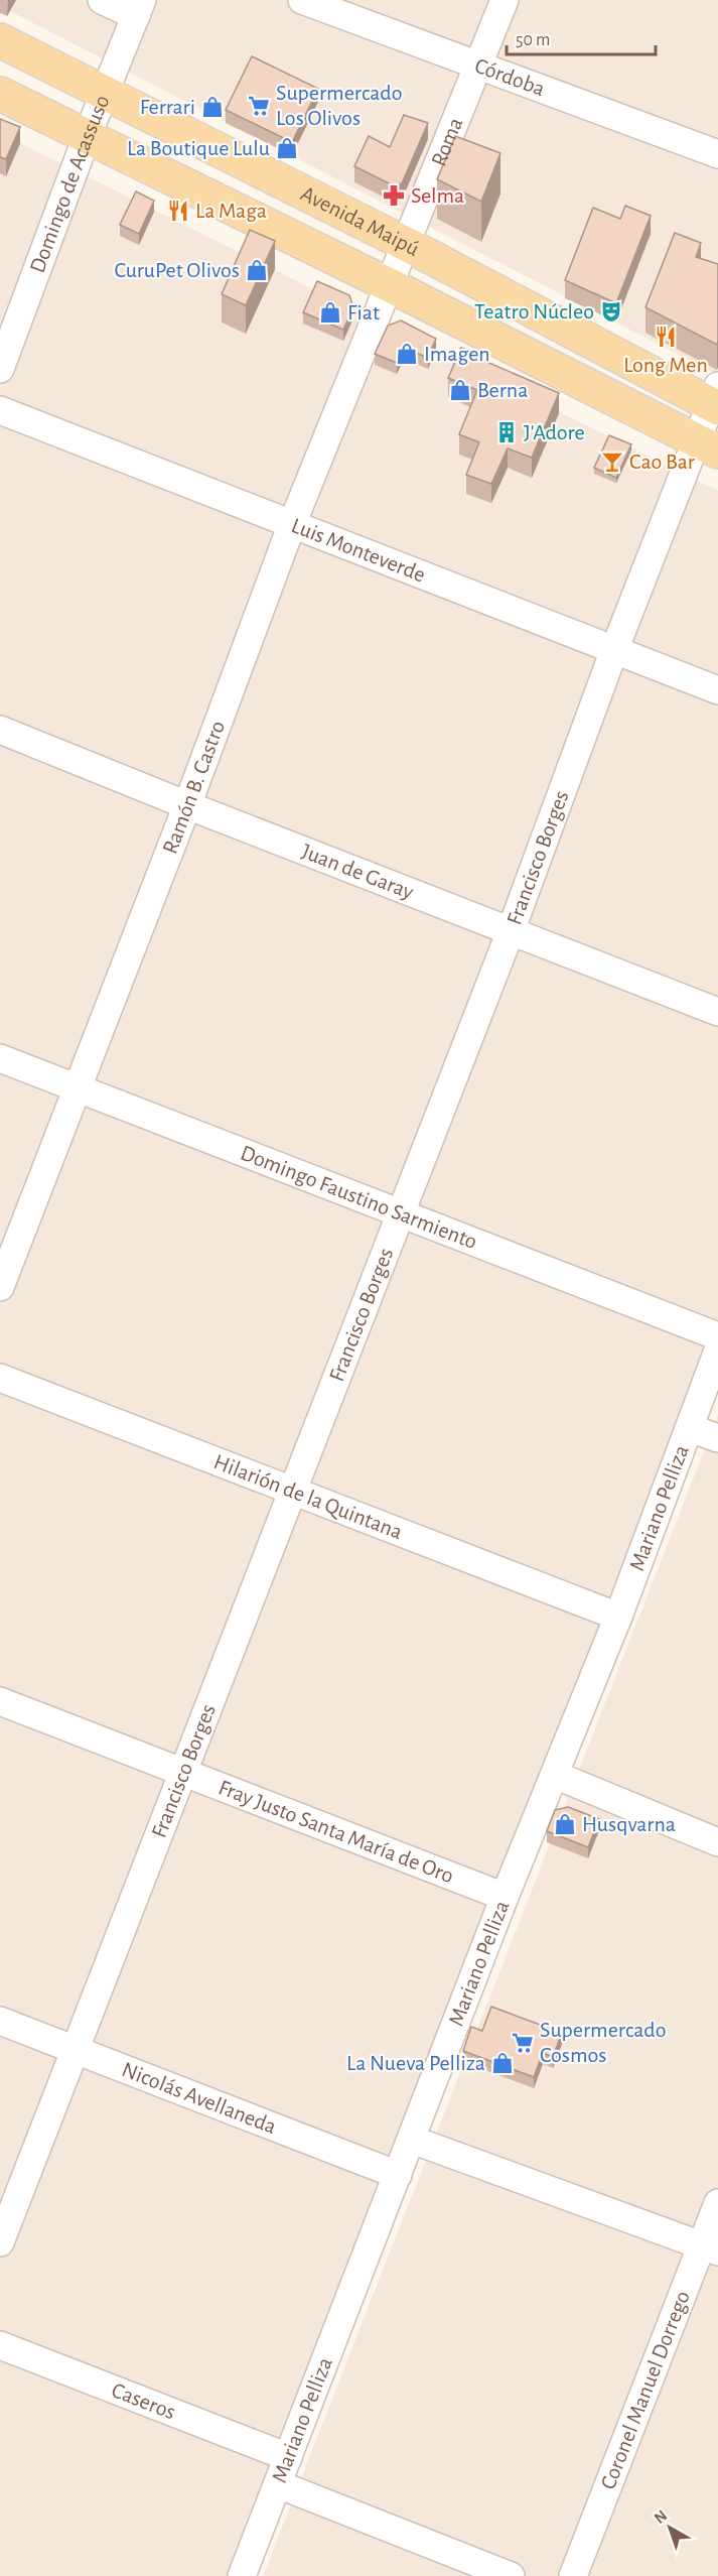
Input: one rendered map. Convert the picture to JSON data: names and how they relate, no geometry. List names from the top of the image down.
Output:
{
  "streets": {
    "main road": ["Avenida Maipú"],
    "street": [
      "Córdoba",
      "Roma",
      "Domingo de Acassuso",
      "Luis Monteverde",
      "Ramón B. Castro",
      "Francisco Borges",
      "Juan de Garay",
      "Domingo Faustino Sarmiento",
      "Hilarión de la Quintana",
      "Mariano Pelliza",
      "Fray Justo Santa María de Oro",
      "Nicolás Avellaneda",
      "Coronel Manuel Dorrego",
      "Caseros"
    ]
  },
  "crossings": [
    ["Córdoba", "Roma"],
    ["Roma", "Avenida Maipú"],
    ["Roma", "Ramón B. Castro"],
    ["Domingo de Acassuso", "Avenida Maipú"],
    ["Avenida Maipú", "Ramón B. Castro"],
    ["Avenida Maipú", "Francisco Borges"],
    ["Luis Monteverde", "Ramón B. Castro"],
    ["Luis Monteverde", "Francisco Borges"],
    ["Ramón B. Castro", "Juan de Garay"],
    ["Ramón B. Castro", "Domingo Faustino Sarmiento"],
    ["Francisco Borges", "Juan de Garay"],
    ["Francisco Borges", "Domingo Faustino Sarmiento"],
    ["Francisco Borges", "Hilarión de la Quintana"],
    ["Francisco Borges", "Fray Justo Santa María de Oro"],
    ["Francisco Borges", "Nicolás Avellaneda"],
    ["Hilarión de la Quintana", "Mariano Pelliza"],
    ["Mariano Pelliza", "Fray Justo Santa María de Oro"],
    ["Mariano Pelliza", "Nicolás Avellaneda"],
    ["Mariano Pelliza", "Caseros"]
  ],
  "places": {
    "supermarket": ["Supermercado Los Olivos", "Supermercado Cosmos"],
    "shop": [
      "Ferrari",
      "La Boutique Lulu",
      "CuruPet Olivos",
      "Fiat",
      "Imagen",
      "Berna",
      "Husqvarna",
      "La Nueva Pelliza"
    ],
    "pharmacy": ["Selma"],
    "restaurant": ["La Maga", "Long Men"],
    "theatre": ["Teatro Núcleo"],
    "building": ["J'Adore"],
    "bar": ["Cao Bar"]
  },
  "scale_bar": "50 m",
  "north": "top left"
}
